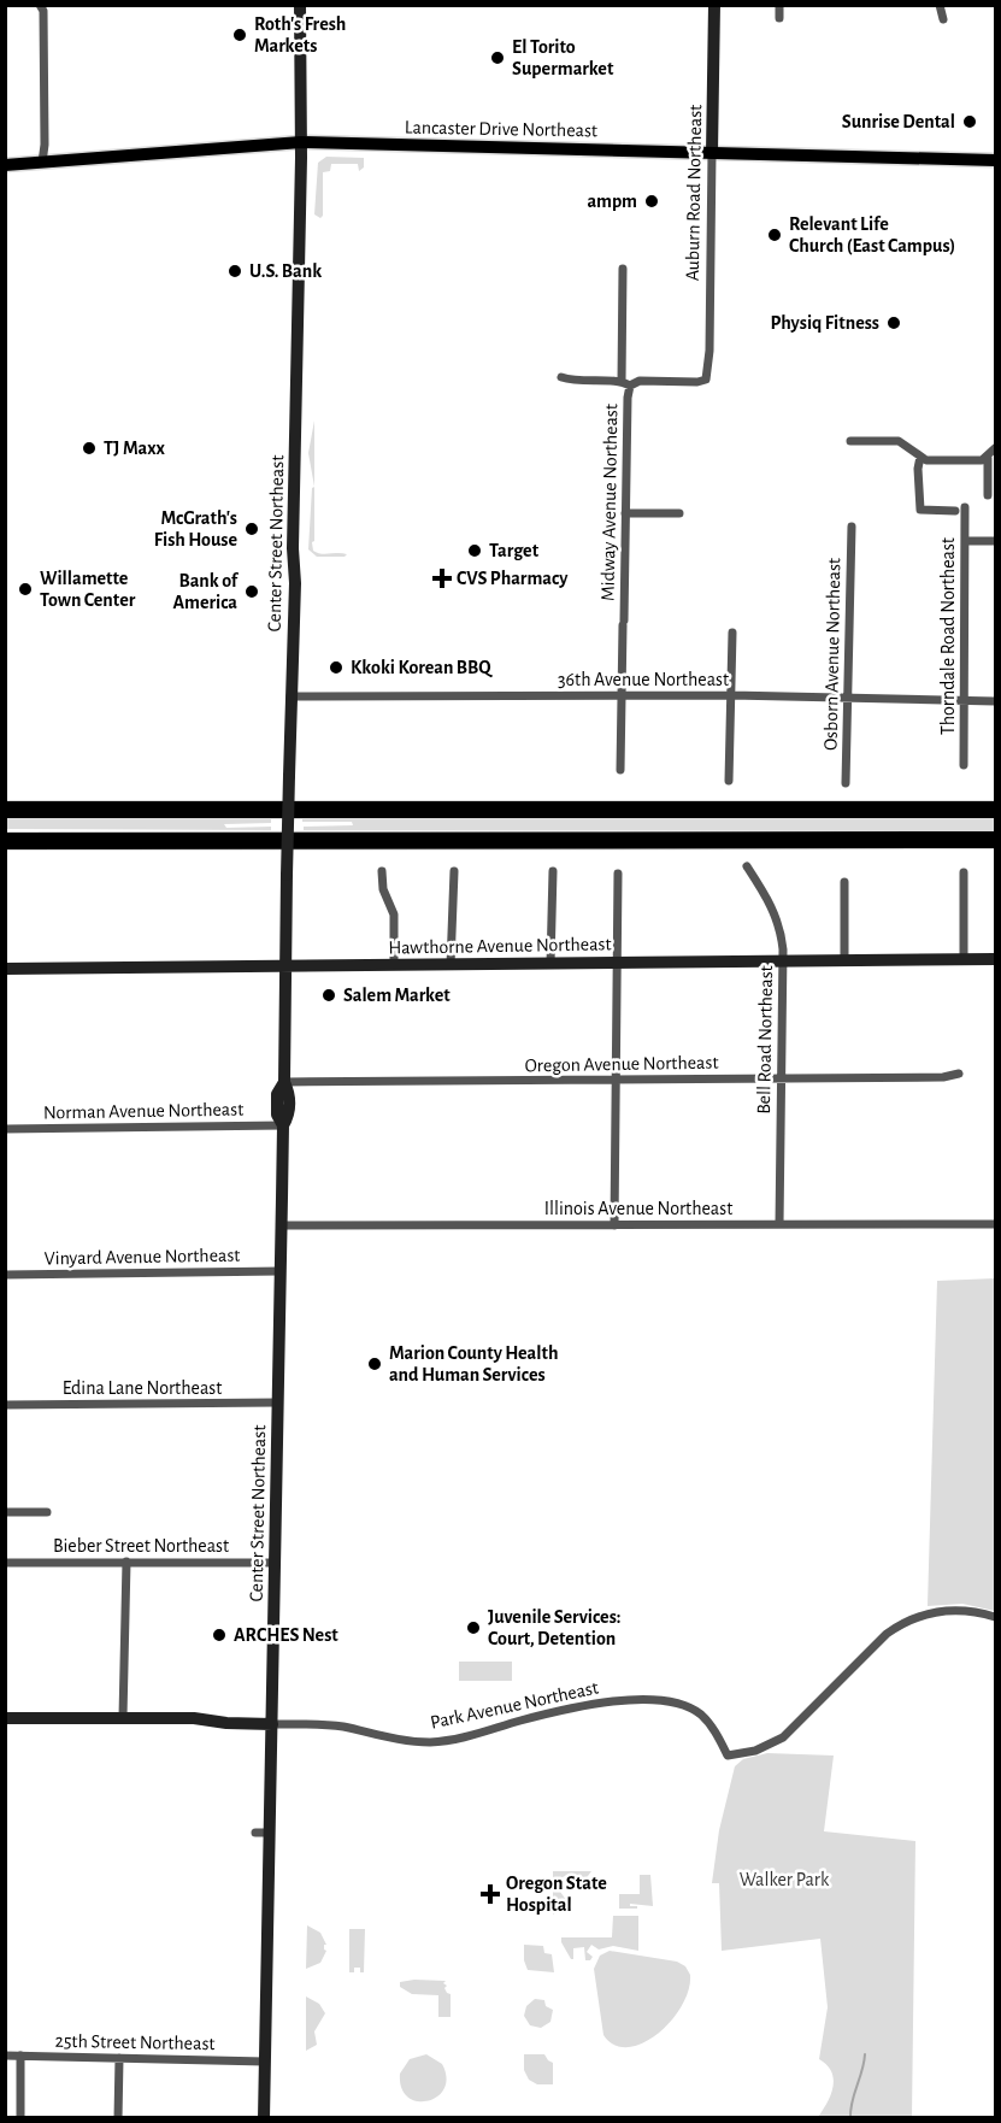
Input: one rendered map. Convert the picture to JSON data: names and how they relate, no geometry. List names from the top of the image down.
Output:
{
  "streets": {
    "main road": [
      "Lancaster Drive Northeast",
      "Auburn Road Northeast",
      "Center Street Northeast",
      "Hawthorne Avenue Northeast",
      "Park Avenue Northeast"
    ],
    "street": [
      "Midway Avenue Northeast",
      "Thorndale Road Northeast",
      "Osborn Avenue Northeast",
      "36th Avenue Northeast",
      "Bell Road Northeast",
      "Oregon Avenue Northeast",
      "Norman Avenue Northeast",
      "Illinois Avenue Northeast",
      "Vinyard Avenue Northeast",
      "Edina Lane Northeast",
      "Bieber Street Northeast",
      "25th Street Northeast"
    ]
  },
  "crossings": [
    ["Lancaster Drive Northeast", "Auburn Road Northeast"],
    ["Lancaster Drive Northeast", "Center Street Northeast"],
    ["Auburn Road Northeast", "Midway Avenue Northeast"],
    ["Midway Avenue Northeast", "36th Avenue Northeast"],
    ["Center Street Northeast", "36th Avenue Northeast"],
    ["Center Street Northeast", "Hawthorne Avenue Northeast"],
    ["Center Street Northeast", "Oregon Avenue Northeast"],
    ["Center Street Northeast", "Norman Avenue Northeast"],
    ["Center Street Northeast", "Illinois Avenue Northeast"],
    ["Center Street Northeast", "Vinyard Avenue Northeast"],
    ["Center Street Northeast", "Edina Lane Northeast"],
    ["Center Street Northeast", "Bieber Street Northeast"],
    ["Center Street Northeast", "Park Avenue Northeast"],
    ["Center Street Northeast", "25th Street Northeast"],
    ["Thorndale Road Northeast", "36th Avenue Northeast"],
    ["Osborn Avenue Northeast", "36th Avenue Northeast"],
    ["Hawthorne Avenue Northeast", "Bell Road Northeast"],
    ["Bell Road Northeast", "Oregon Avenue Northeast"],
    ["Bell Road Northeast", "Illinois Avenue Northeast"]
  ],
  "parks": ["Walker Park"],
  "places": {
    "other": [
      "Roth's Fresh Markets",
      "El Torito Supermarket",
      "Sunrise Dental",
      "ampm",
      "Relevant Life Church (East Campus)",
      "U.S. Bank",
      "Physiq Fitness",
      "TJ Maxx",
      "McGrath's Fish House",
      "Target",
      "Willamette Town Center",
      "Bank of America",
      "Kkoki Korean BBQ",
      "Salem Market",
      "Marion County Health and Human Services",
      "Juvenile Services: Court, Detention",
      "ARCHES Nest"
    ],
    "health": ["CVS Pharmacy", "Oregon State Hospital"]
  }
}
